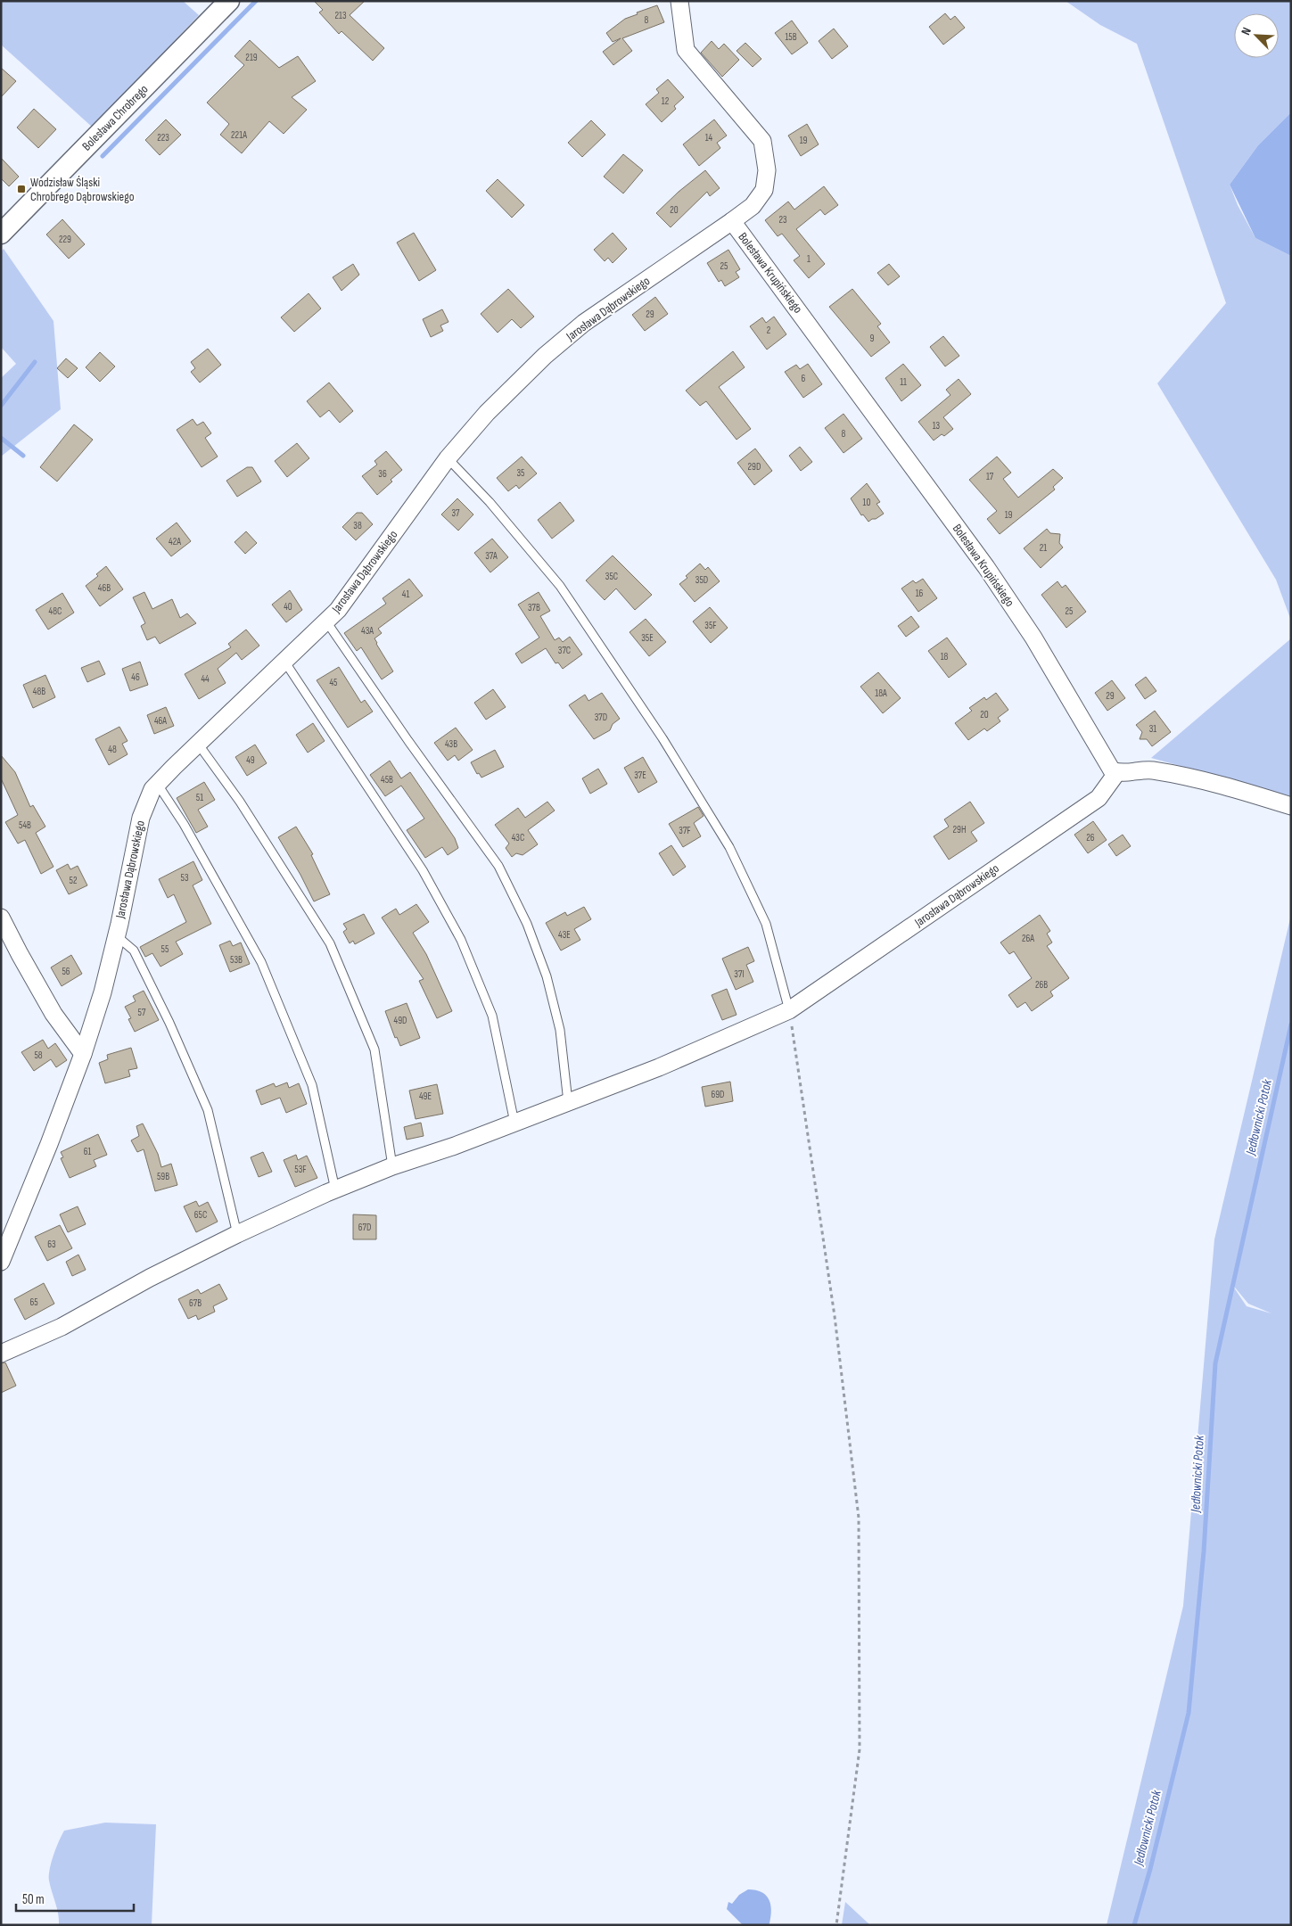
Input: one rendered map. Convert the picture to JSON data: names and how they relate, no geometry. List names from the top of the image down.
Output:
{
  "streets": {
    "street": ["Bolesława Chrobrego", "Bolesława Krupińskiego", "Jarosława Dąbrowskiego"]
  },
  "crossings": [
    ["Bolesława Krupińskiego", "Jarosława Dąbrowskiego"]
  ],
  "water": ["Jedłownicki Potok"],
  "places": {
    "transit": ["Wodzisław Śląski Chrobrego Dąbrowskiego"]
  },
  "house_numbers": [
    "213",
    "8",
    "15B",
    "219",
    "12",
    "221A",
    "223",
    "14",
    "19",
    "20",
    "23",
    "229",
    "1",
    "25",
    "29",
    "2",
    "9",
    "6",
    "11",
    "13",
    "8",
    "29D",
    "35",
    "36",
    "17",
    "10",
    "37",
    "19",
    "38",
    "42A",
    "21",
    "37A",
    "35C",
    "35D",
    "46B",
    "16",
    "41",
    "40",
    "37B",
    "48C",
    "25",
    "35F",
    "43A",
    "35E",
    "37C",
    "18",
    "46",
    "44",
    "45",
    "48B",
    "18A",
    "29",
    "20",
    "37D",
    "46A",
    "31",
    "43B",
    "48",
    "49",
    "37E",
    "45B",
    "51",
    "54B",
    "29H",
    "37F",
    "43C",
    "26",
    "53",
    "52",
    "43E",
    "26A",
    "55",
    "53B",
    "56",
    "37I",
    "26B",
    "57",
    "49D",
    "58",
    "69D",
    "49E",
    "61",
    "53F",
    "59B",
    "65C",
    "67D",
    "63",
    "65",
    "67B"
  ],
  "scale_bar": "50 m",
  "north": "top left"
}
